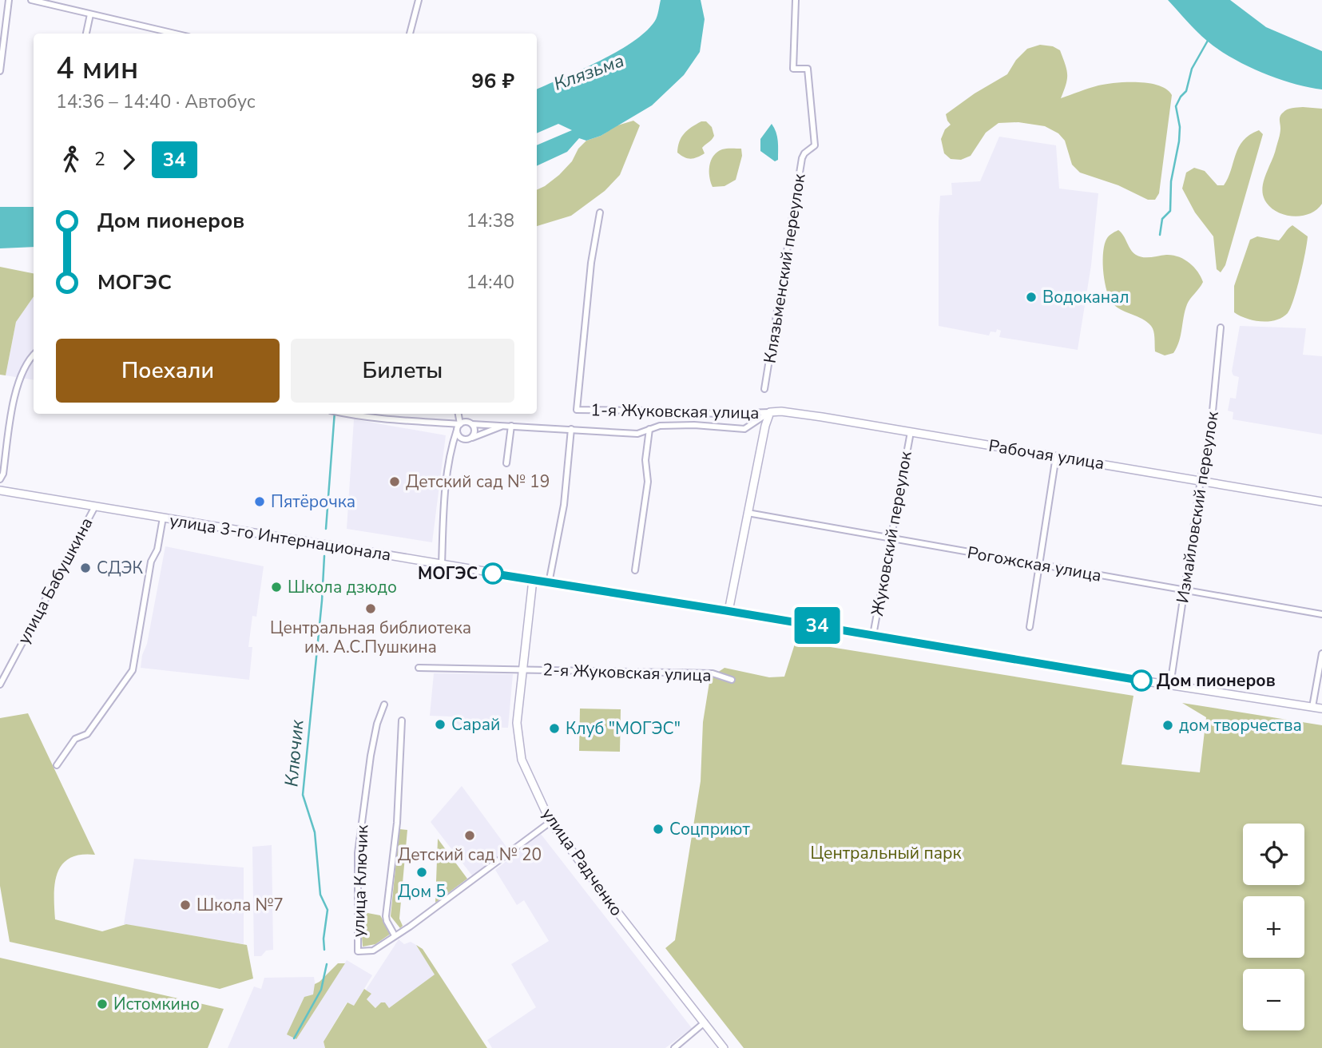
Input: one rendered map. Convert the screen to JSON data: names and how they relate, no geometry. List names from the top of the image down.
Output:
{
  "streets": {
    "main road": ["Рабочая улица", "улица 3-го Интернационала", "улица Радченко"],
    "street": [
      "Клязьменский переулок",
      "1-я Жуковская улица",
      "Измайловский переулок",
      "Жуковский переулок",
      "Рогожская улица",
      "улица Бабушкина",
      "2-я Жуковская улица",
      "улица Ключик"
    ]
  },
  "crossings": [
    ["1-я Жуковская улица", "Рабочая улица"],
    ["Рабочая улица", "Измайловский переулок"],
    ["Рабочая улица", "Жуковский переулок"],
    ["Измайловский переулок", "улица 3-го Интернационала"],
    ["Измайловский переулок", "Рогожская улица"],
    ["Жуковский переулок", "улица 3-го Интернационала"],
    ["Жуковский переулок", "Рогожская улица"],
    ["улица 3-го Интернационала", "улица Бабушкина"],
    ["улица 3-го Интернационала", "улица Радченко"],
    ["2-я Жуковская улица", "улица Радченко"],
    ["улица Радченко", "улица Ключик"]
  ],
  "water": ["Клязьма", "Ключик"],
  "parks": ["Центральный парк"],
  "places": [
    "Водоканал",
    "Детский сад № 19",
    "Пятёрочка",
    "СДЭК",
    "МОГЭС",
    "Школа дзюдо",
    "Центральная библиотека им. А.С.Пушкина",
    "Дом пионеров",
    "Сарай",
    "дом творчества",
    "Клуб \"МОГЭС\"",
    "Соцприют",
    "Детский сад № 20",
    "Дом 5",
    "Школа №7",
    "Истомкино"
  ],
  "lines": ["bus line 34"],
  "page": {
    "on_map": "34",
    "heading": ["4 мин", "14:36 – 14:40 · Автобус", "96 ₽"],
    "legs": ["2", "34"],
    "list": [
      {
        "name": "Дом пионеров",
        "value": "14:38"
      },
      {
        "name": "МОГЭС",
        "value": "14:40"
      }
    ],
    "buttons": ["Поехали", "Билеты"],
    "map_buttons": ["+", "−"]
  }
}
